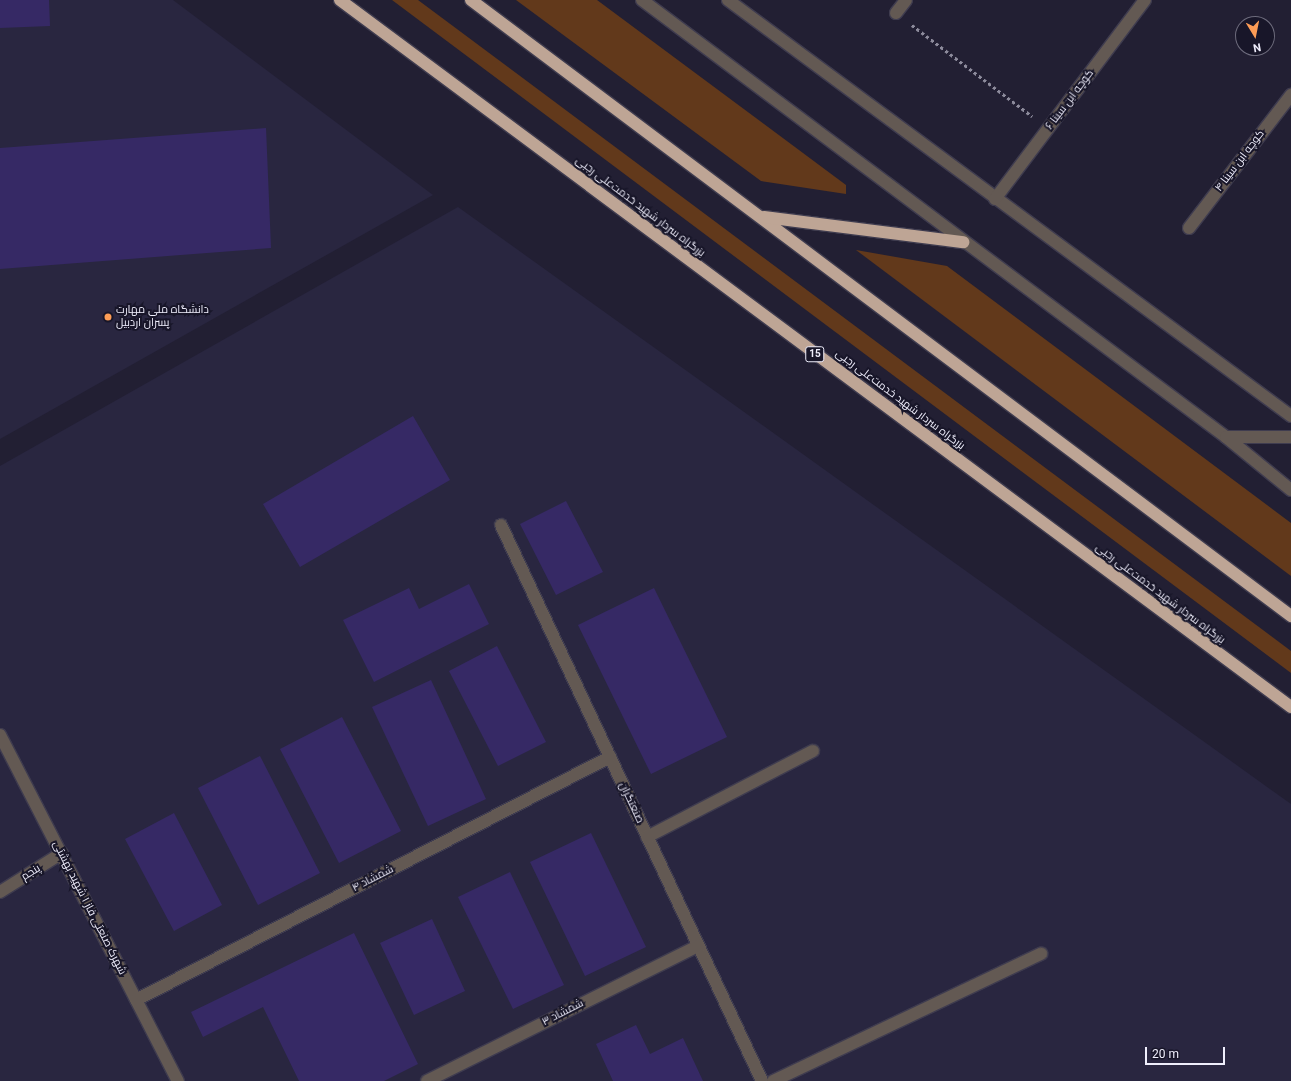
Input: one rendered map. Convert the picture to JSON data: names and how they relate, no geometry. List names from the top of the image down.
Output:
{
  "streets": {
    "highway": ["بزرگراه سردار شهید خدمت‌علی رجبی", "15"],
    "street": [
      "کوچه ابن سینا ۶",
      "کوچه ابن سینا ۴",
      "صنعتگران",
      "پنجم",
      "شمشاد ۴",
      "شهرک صنعتی فاز ۱ شهید بهشتی",
      "شمشاد ۳"
    ]
  },
  "crossings": [
    ["صنعتگران", "شمشاد ۴"],
    ["صنعتگران", "شمشاد ۳"],
    ["پنجم", "شهرک صنعتی فاز ۱ شهید بهشتی"],
    ["شمشاد ۴", "شهرک صنعتی فاز ۱ شهید بهشتی"]
  ],
  "places": ["دانشگاه ملی مهارت پسران اردبیل"],
  "scale_bar": "20 m",
  "north": "bottom"
}
